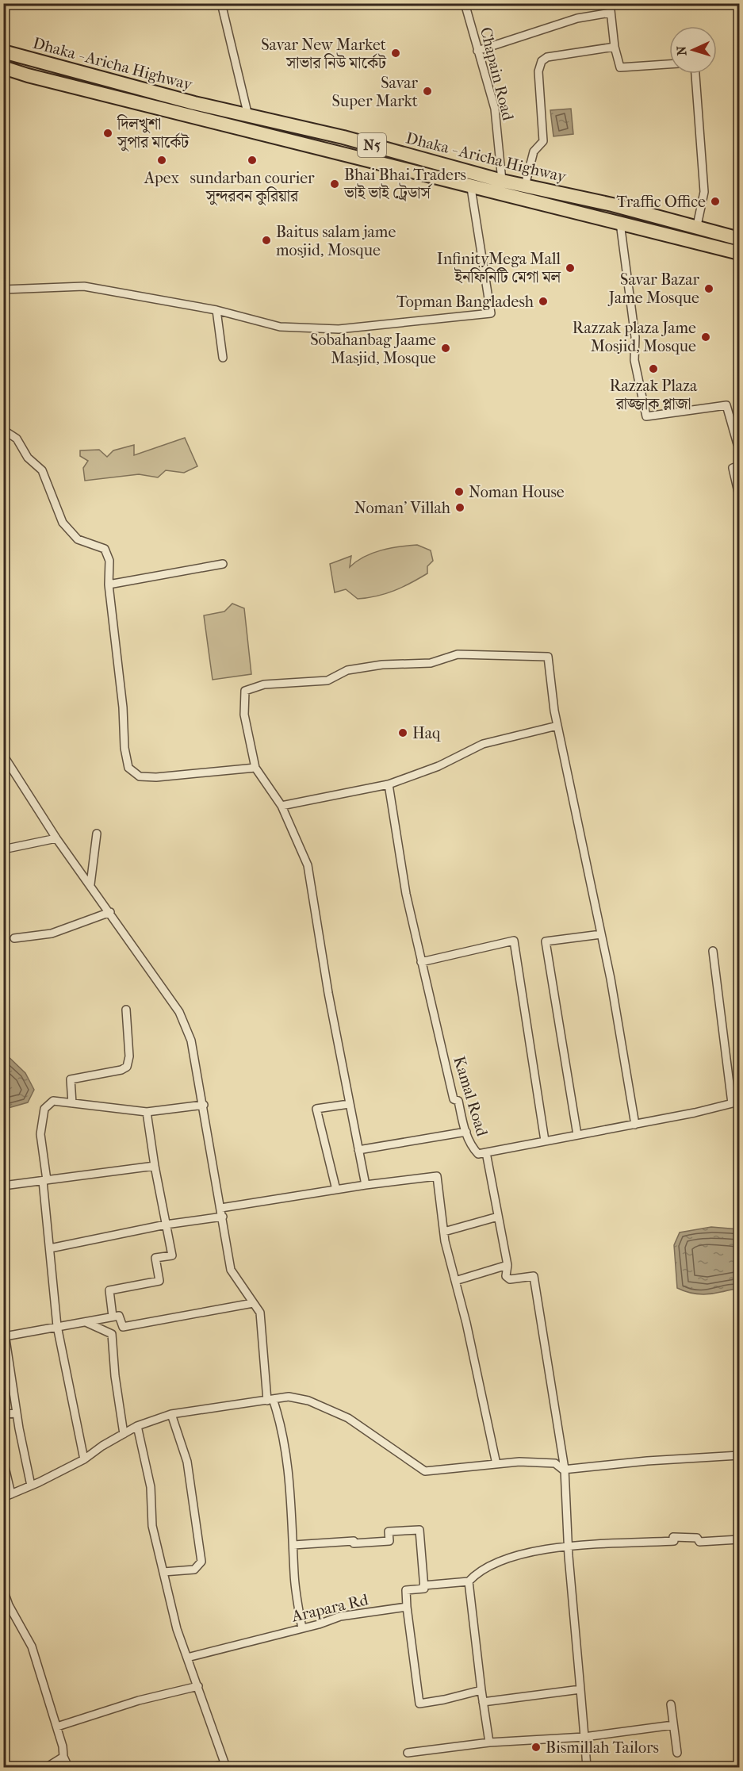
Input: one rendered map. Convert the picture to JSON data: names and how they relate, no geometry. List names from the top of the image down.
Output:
{
  "streets": {
    "highway": ["Dhaka - Aricha Highway", "N5"],
    "street": ["Chapain Road", "Kamal Road", "Arapara Rd"]
  },
  "crossings": [
    ["Dhaka - Aricha Highway", "Chapain Road"]
  ],
  "places": [
    "Savar New Market সাভার নিউ মার্কেট",
    "Savar Super Markt",
    "দিলখুশা সুপার মার্কেট",
    "Apex",
    "sundarban courier সুন্দরবন কুরিয়ার",
    "Bhai Bhai Traders ভাই ভাই ট্রেডার্স",
    "Traffic Office",
    "Baitus salam jame mosjid, Mosque",
    "InfinityMega Mall ইনফিনিটি মেগা মল",
    "Savar Bazar Jame Mosque",
    "Topman Bangladesh",
    "Razzak plaza Jame Mosjid, Mosque",
    "Sobahanbag Jaame Masjid, Mosque",
    "Razzak Plaza রাজ্জাক প্লাজা",
    "Noman House",
    "Noman' Villah",
    "Haq",
    "Bismillah Tailors"
  ],
  "north": "left"
}
